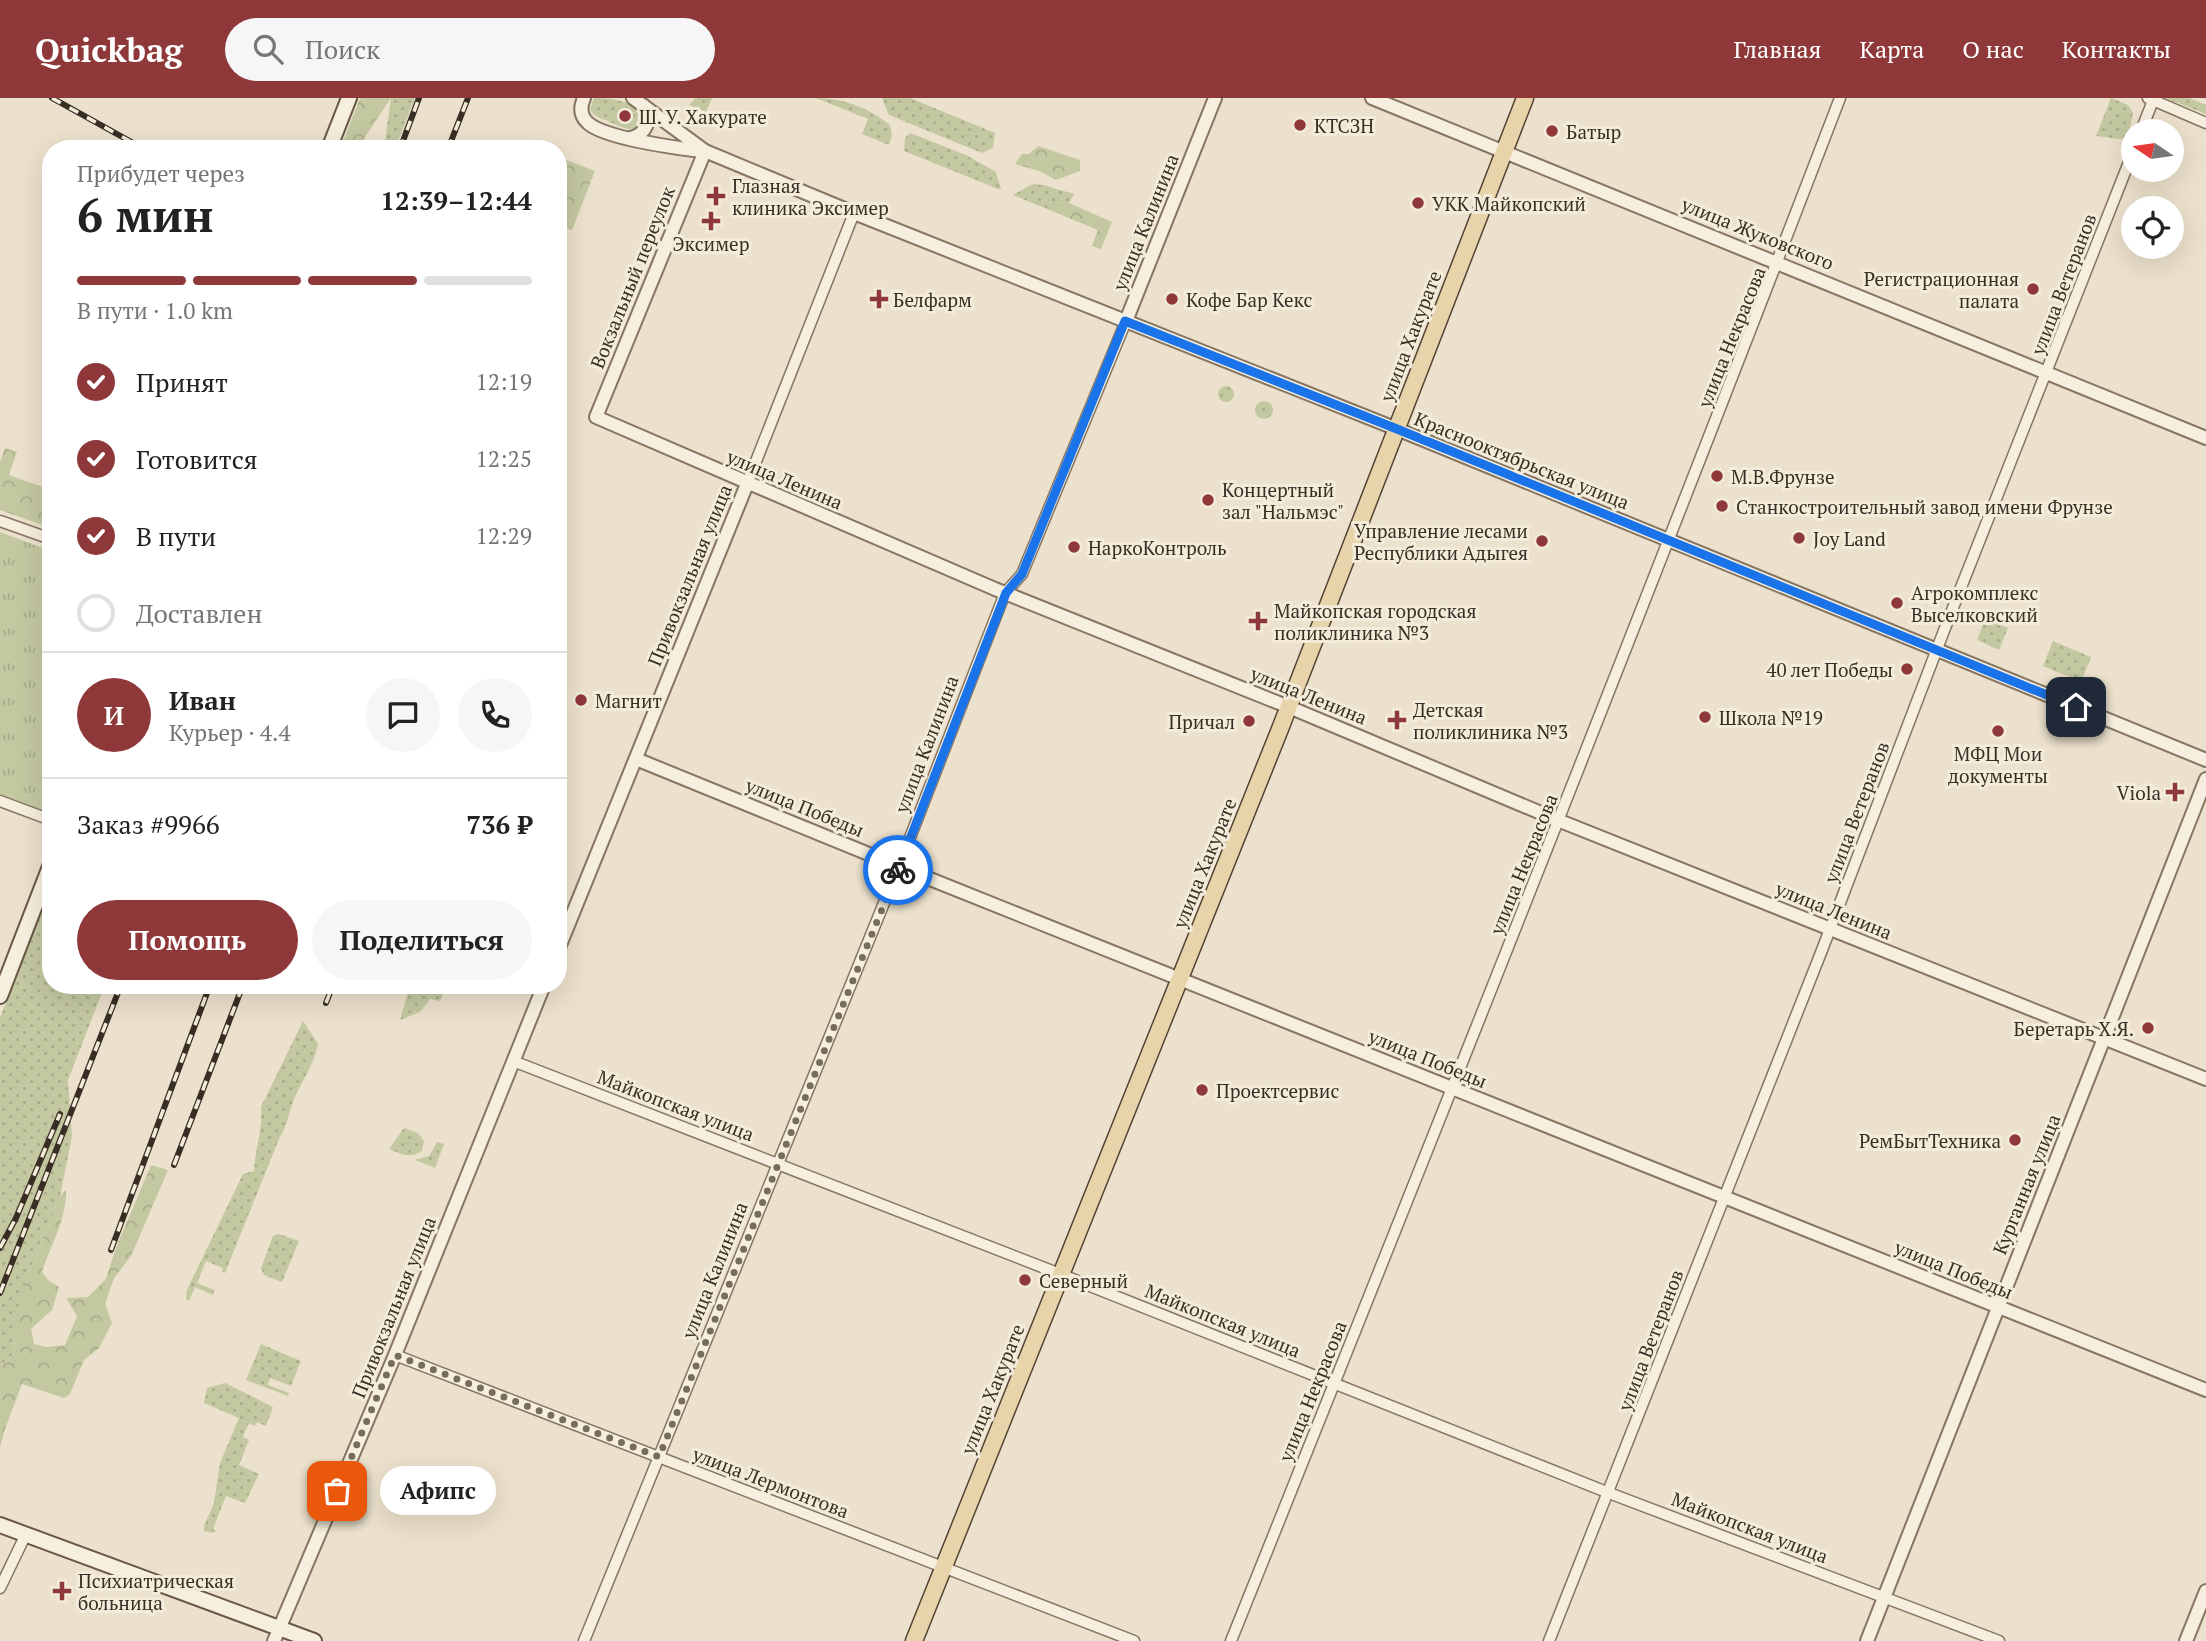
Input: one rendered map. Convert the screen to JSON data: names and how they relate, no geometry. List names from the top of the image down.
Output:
{
  "streets": {
    "main road": ["улица Хакурате"],
    "street": [
      "улица Калинина",
      "улица Жуковского",
      "Вокзальный переулок",
      "улица Ветеранов",
      "улица Некрасова",
      "Краснооктябрьская улица",
      "улица Ленина",
      "Привокзальная улица",
      "улица Победы",
      "Майкопская улица",
      "Курганная улица",
      "улица Лермонтова"
    ]
  },
  "crossings": [
    ["улица Калинина", "Краснооктябрьская улица"],
    ["улица Калинина", "улица Ленина"],
    ["улица Калинина", "улица Победы"],
    ["улица Калинина", "Майкопская улица"],
    ["улица Калинина", "улица Лермонтова"],
    ["улица Жуковского", "улица Ветеранов"],
    ["улица Жуковского", "улица Хакурате"],
    ["улица Жуковского", "улица Некрасова"],
    ["Вокзальный переулок", "Краснооктябрьская улица"],
    ["Вокзальный переулок", "улица Ленина"],
    ["улица Ветеранов", "Краснооктябрьская улица"],
    ["улица Ветеранов", "улица Ленина"],
    ["улица Ветеранов", "улица Победы"],
    ["улица Ветеранов", "Майкопская улица"],
    ["улица Хакурате", "Краснооктябрьская улица"],
    ["улица Хакурате", "улица Ленина"],
    ["улица Хакурате", "улица Победы"],
    ["улица Хакурате", "Майкопская улица"],
    ["улица Хакурате", "улица Лермонтова"],
    ["улица Некрасова", "Краснооктябрьская улица"],
    ["улица Некрасова", "улица Ленина"],
    ["улица Некрасова", "улица Победы"],
    ["улица Некрасова", "Майкопская улица"],
    ["Краснооктябрьская улица", "Привокзальная улица"],
    ["улица Ленина", "Привокзальная улица"],
    ["улица Ленина", "Курганная улица"],
    ["Привокзальная улица", "улица Победы"],
    ["Привокзальная улица", "Майкопская улица"],
    ["Привокзальная улица", "улица Лермонтова"],
    ["улица Победы", "Курганная улица"],
    ["Майкопская улица", "Курганная улица"]
  ],
  "places": {
    "other": [
      "Ш. У. Хакурате",
      "КТСЗН",
      "Батыр",
      "УКК Майкопский",
      "Регистрационная палата",
      "Кофе Бар Кекс",
      "М.В.Фрунзе",
      "Концертный зал \"Нальмэс\"",
      "Станкостроительный завод имени Фрунзе",
      "Joy Land",
      "Управление лесами Республики Адыгея",
      "НаркоКонтроль",
      "Агрокомплекс Выселковский",
      "40 лет Победы",
      "Магнит",
      "Школа №19",
      "Причал",
      "МФЦ Мои документы",
      "Беретарь Х.Я.",
      "Проектсервис",
      "РемБытТехника",
      "Северный",
      "Афипс"
    ],
    "health": [
      "Глазная клиника Эксимер",
      "Эксимер",
      "Белфарм",
      "Майкопская городская поликлиника №3",
      "Детская поликлиника №3",
      "Viola",
      "Психиатрическая больница"
    ]
  },
  "north": "left",
  "page": {
    "header": "Quickbag",
    "search": "Поиск",
    "nav": [
      "Главная",
      "Карта",
      "О нас",
      "Контакты"
    ],
    "heading": ["6 мин", "Прибудет через", "12:39–12:44"],
    "panel": [
      "Иван",
      "Курьер · 4.4",
      "Заказ #9966",
      "736 ₽"
    ],
    "bar": "В пути · 1.0 km",
    "list": [
      ["Принят", "12:19"],
      ["Готовится", "12:25"],
      ["В пути", "12:29"],
      "Доставлен"
    ],
    "round": "И",
    "buttons": ["Помощь", "Поделиться"],
    "bubble": "Афипс"
  }
}
